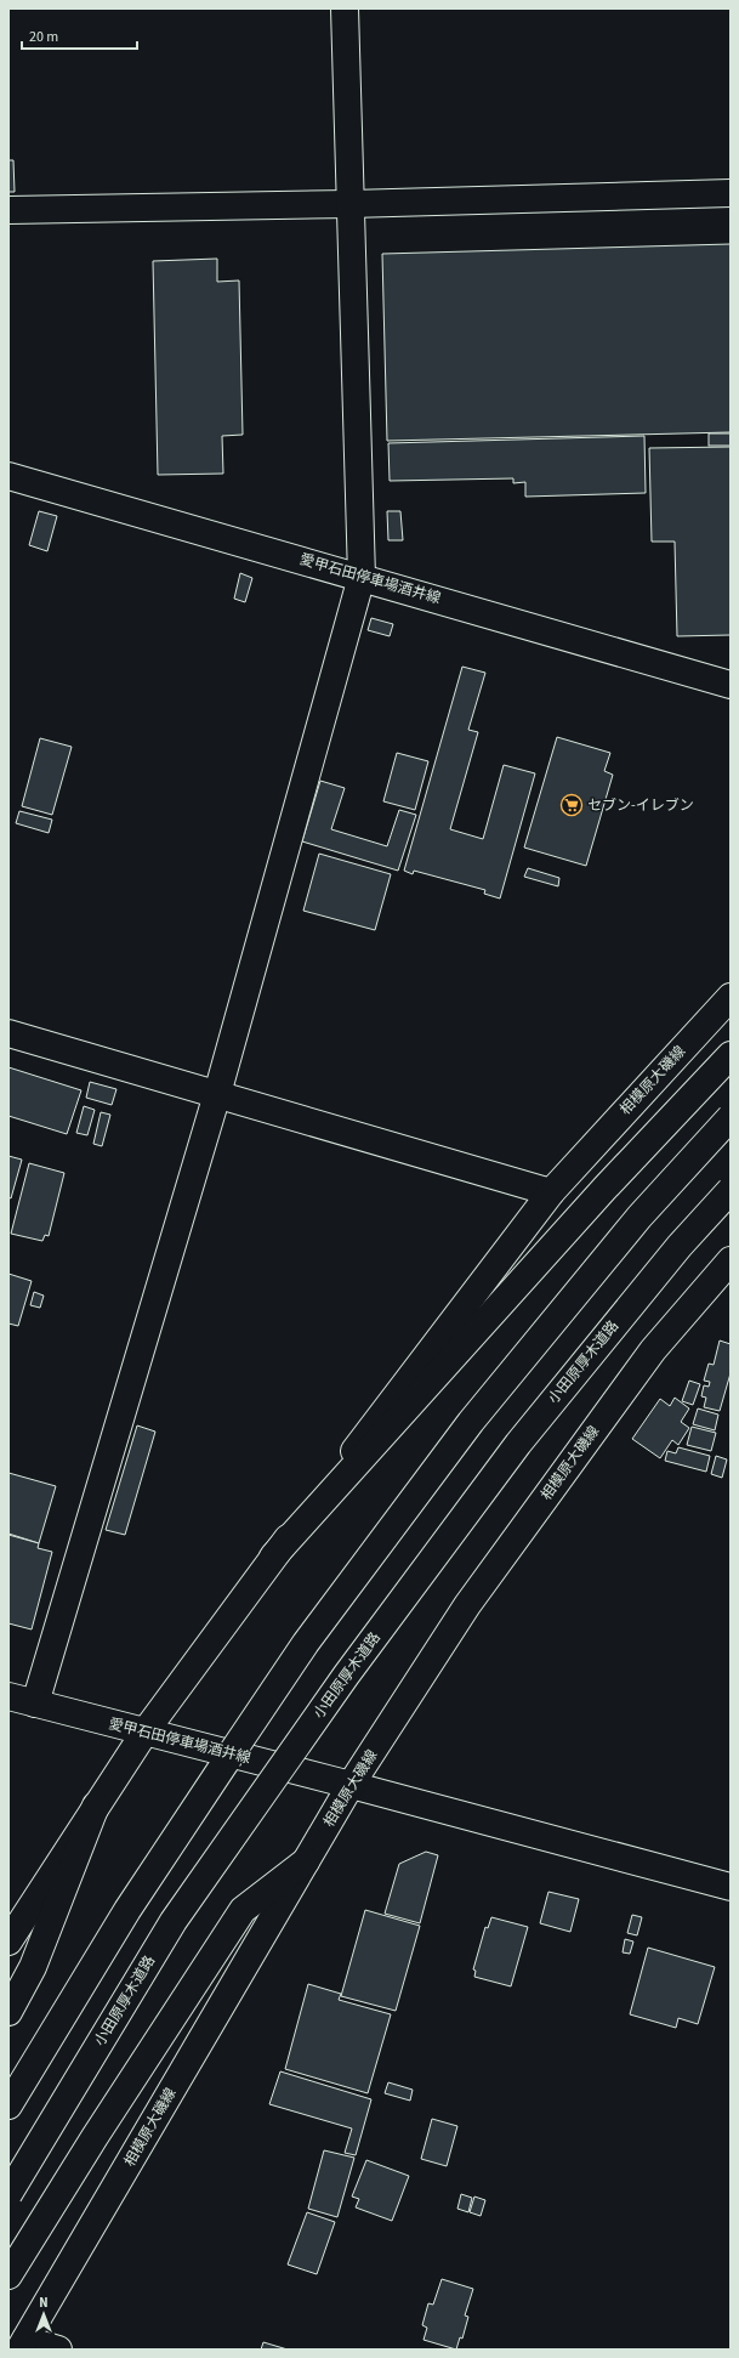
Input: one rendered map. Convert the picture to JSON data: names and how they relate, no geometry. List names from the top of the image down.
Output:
{
  "streets": {
    "main road": ["愛甲石田停車場酒井線", "相模原大磯線", "小田原厚木道路"]
  },
  "crossings": [
    ["愛甲石田停車場酒井線", "相模原大磯線"]
  ],
  "places": {
    "supermarket": ["セブン-イレブン"]
  },
  "scale_bar": "20 m",
  "north": "top"
}
